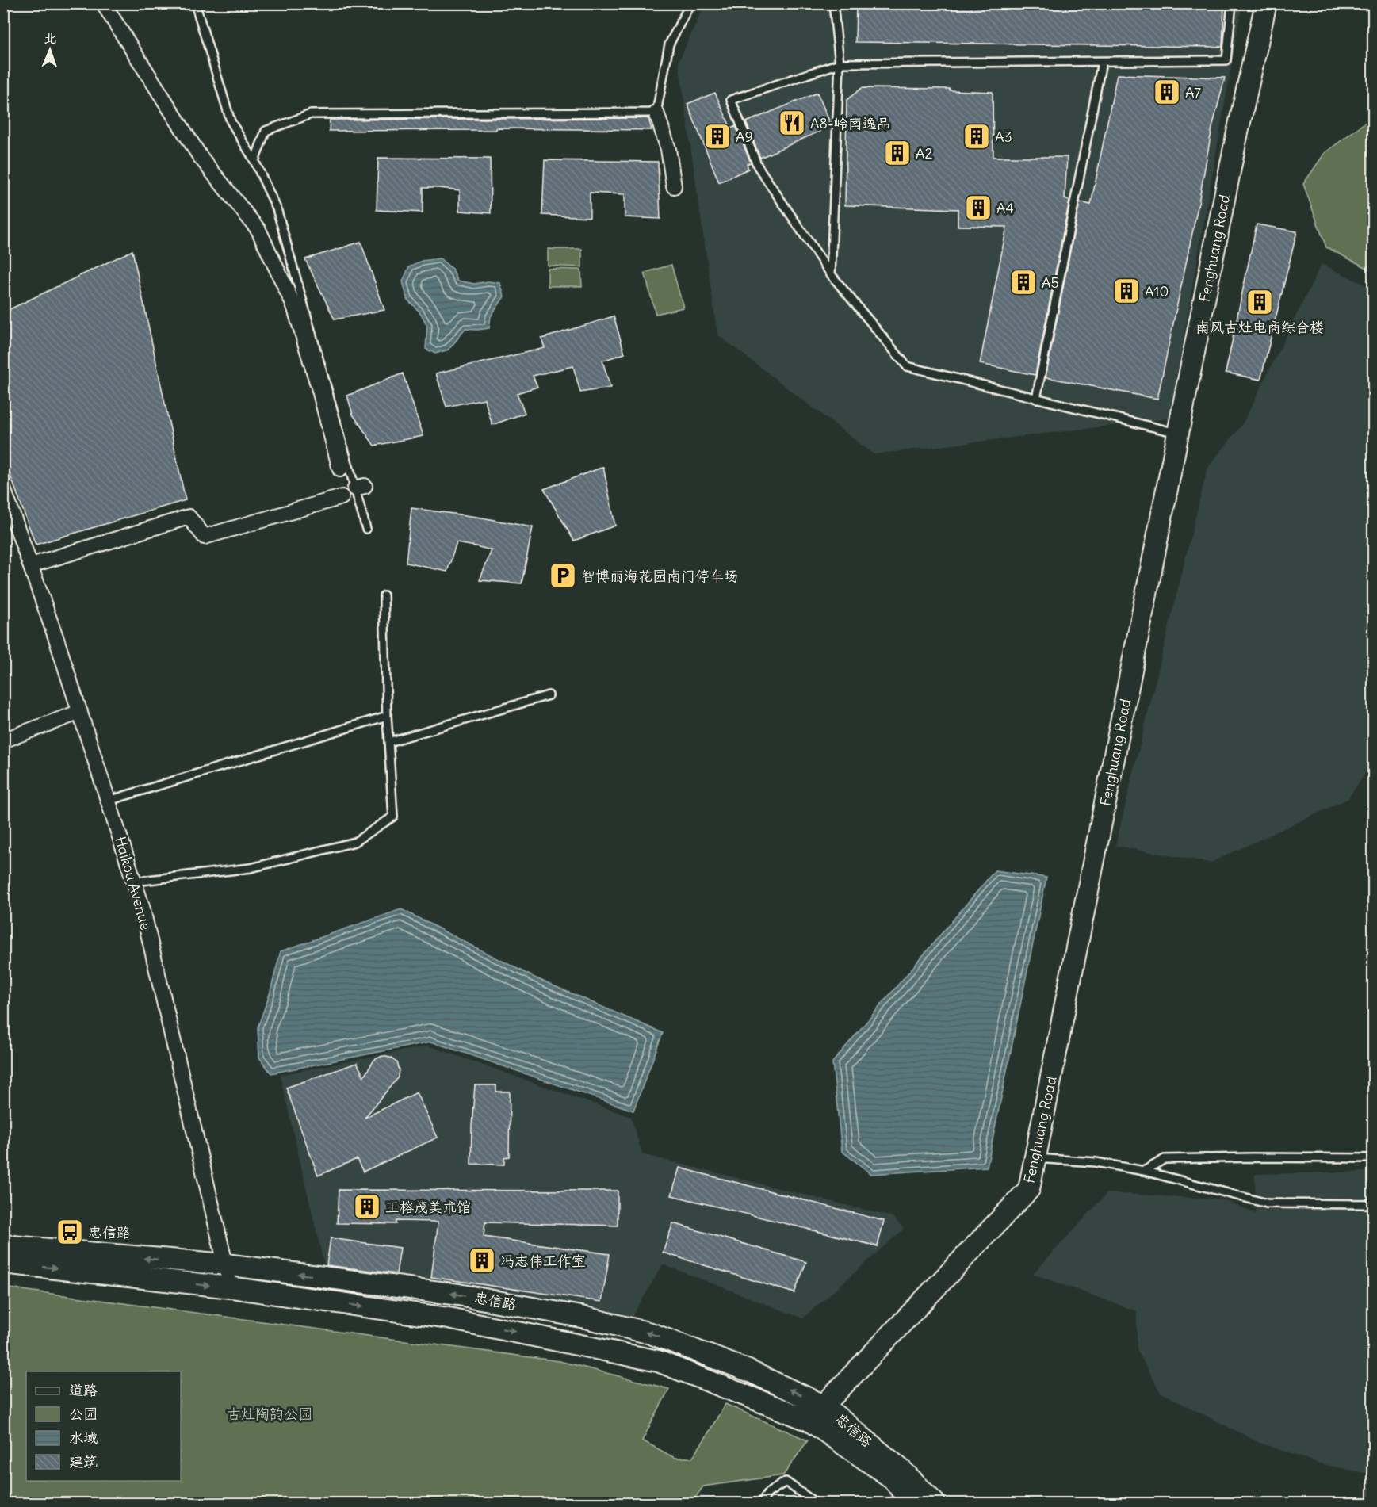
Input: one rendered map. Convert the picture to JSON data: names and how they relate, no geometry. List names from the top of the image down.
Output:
{
  "streets": {
    "main road": ["Fenghuang Road", "忠信路"],
    "street": ["Haikou Avenue"]
  },
  "crossings": [
    ["Fenghuang Road", "忠信路"],
    ["Haikou Avenue", "忠信路"]
  ],
  "parks": ["古灶陶韵公园"],
  "places": {
    "building": [
      "A7",
      "A9",
      "A3",
      "A2",
      "A4",
      "A5",
      "A10",
      "南风古灶电商综合楼",
      "王榕茂美术馆",
      "冯志伟工作室"
    ],
    "restaurant": ["A8-岭南逸品"],
    "parking": ["智博丽海花园南门停车场"],
    "bus stop": ["忠信路"]
  },
  "legend": [
    "道路",
    "公园",
    "水域",
    "建筑"
  ],
  "north": "top"
}
